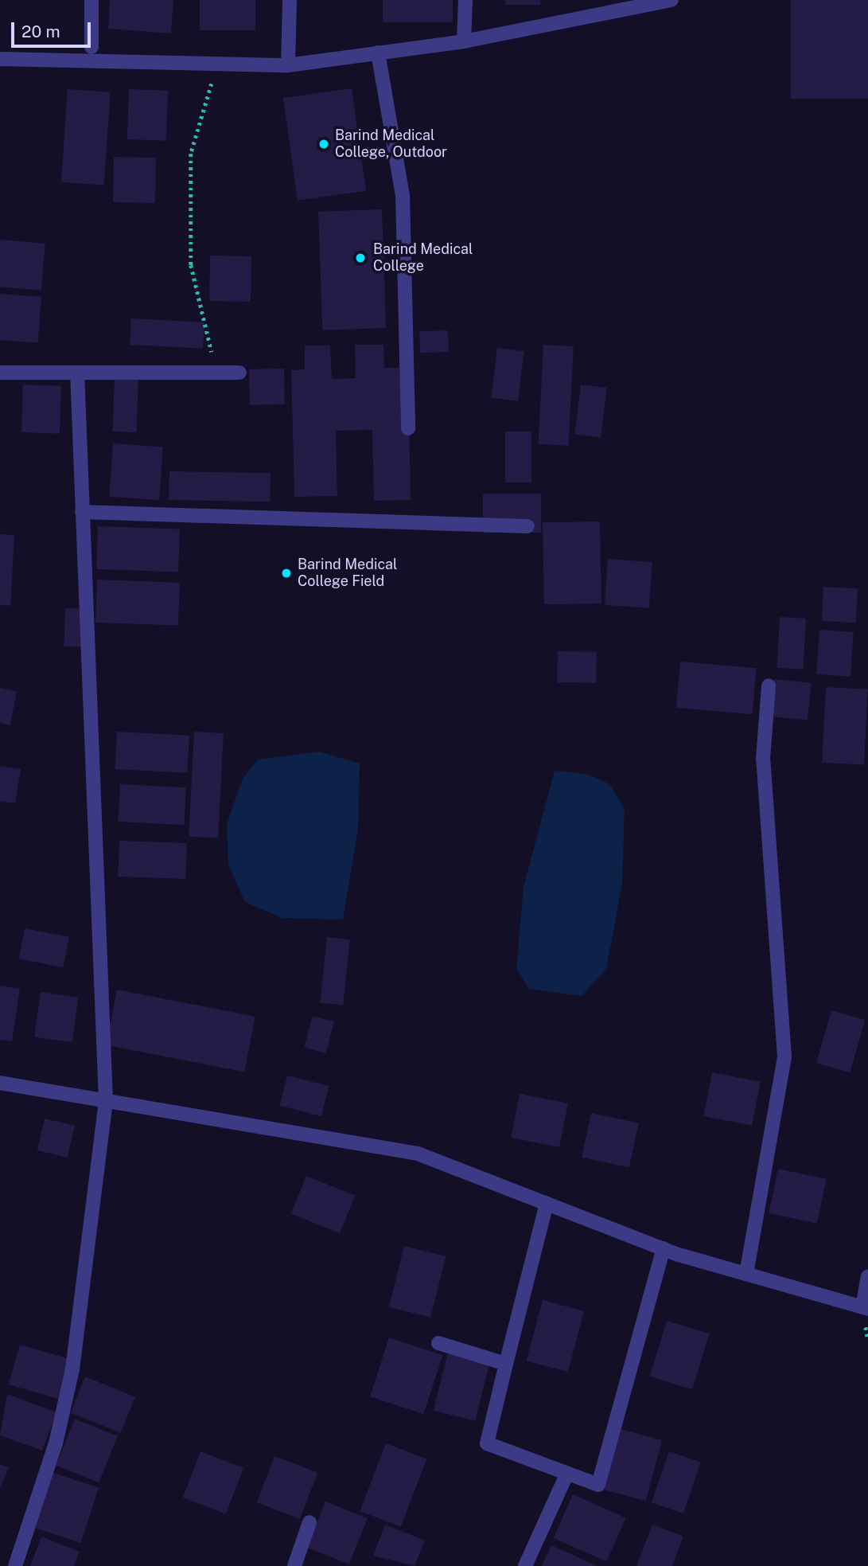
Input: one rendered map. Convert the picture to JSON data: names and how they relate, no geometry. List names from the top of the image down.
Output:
{
  "places": ["Barind Medical College, Outdoor", "Barind Medical College", "Barind Medical College Field"],
  "scale_bar": "20 m"
}
